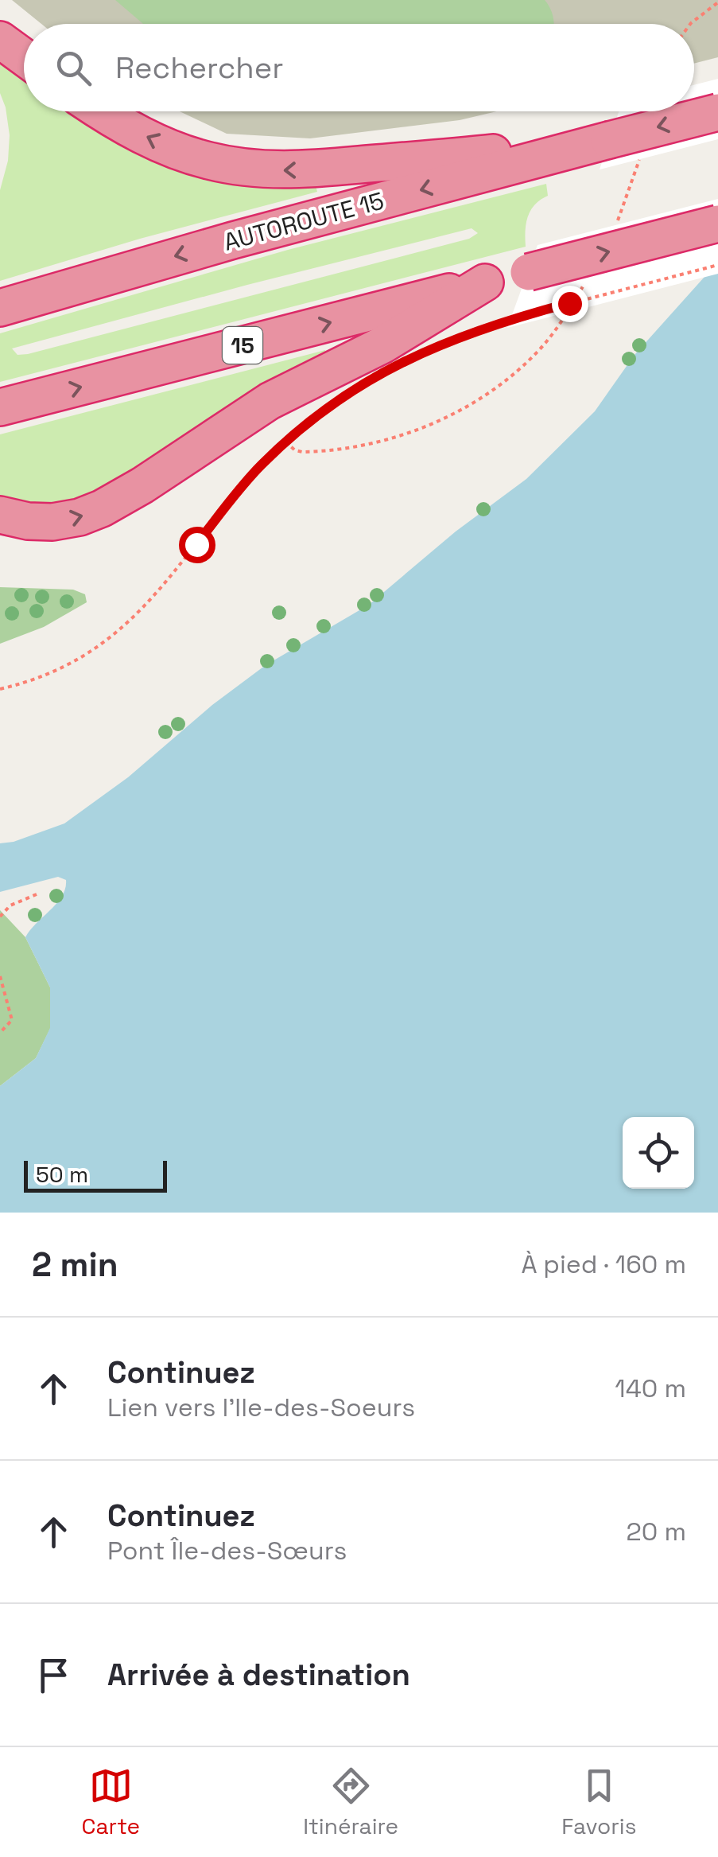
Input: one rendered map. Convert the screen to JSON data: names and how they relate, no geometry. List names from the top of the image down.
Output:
{
  "streets": {
    "highway": ["AUTOROUTE 15", "15"]
  },
  "scale_bar": "50 m",
  "page": {
    "search": "Rechercher",
    "scale": "50 m",
    "heading": ["2 min", "À pied · 160 m"],
    "list": [
      ["Continuez", "Lien vers l'Ile-des-Soeurs", "140 m"],
      ["Continuez", "Pont Île-des-Sœurs", "20 m"],
      "Arrivée à destination"
    ],
    "nav": ["Carte", "Itinéraire", "Favoris"]
  }
}
